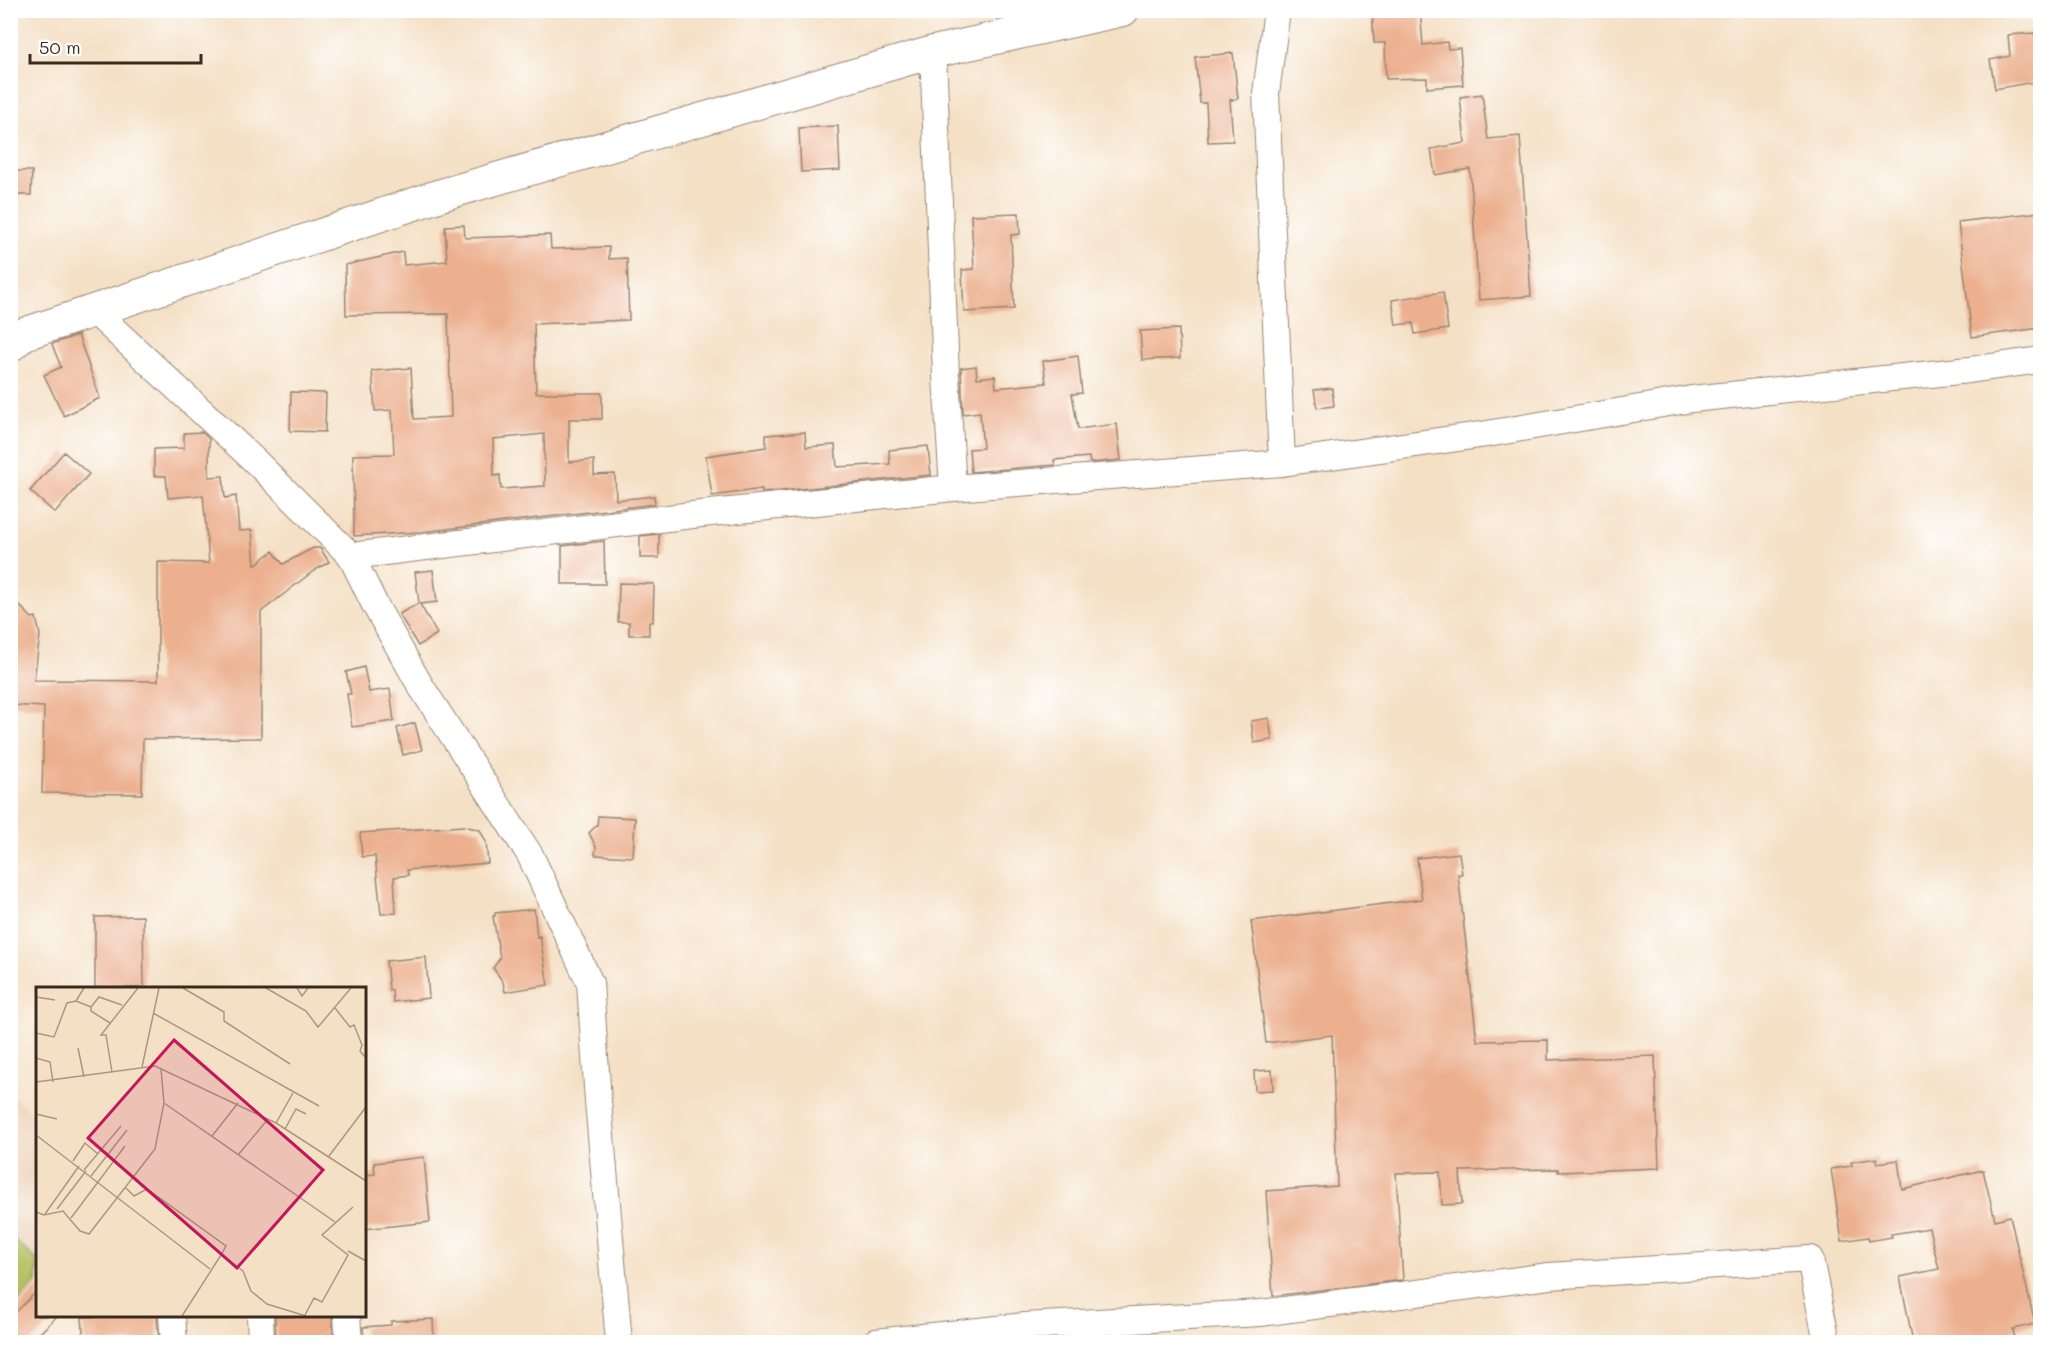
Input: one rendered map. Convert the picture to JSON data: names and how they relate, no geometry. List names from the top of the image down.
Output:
{
  "scale_bar": "50 m"
}
